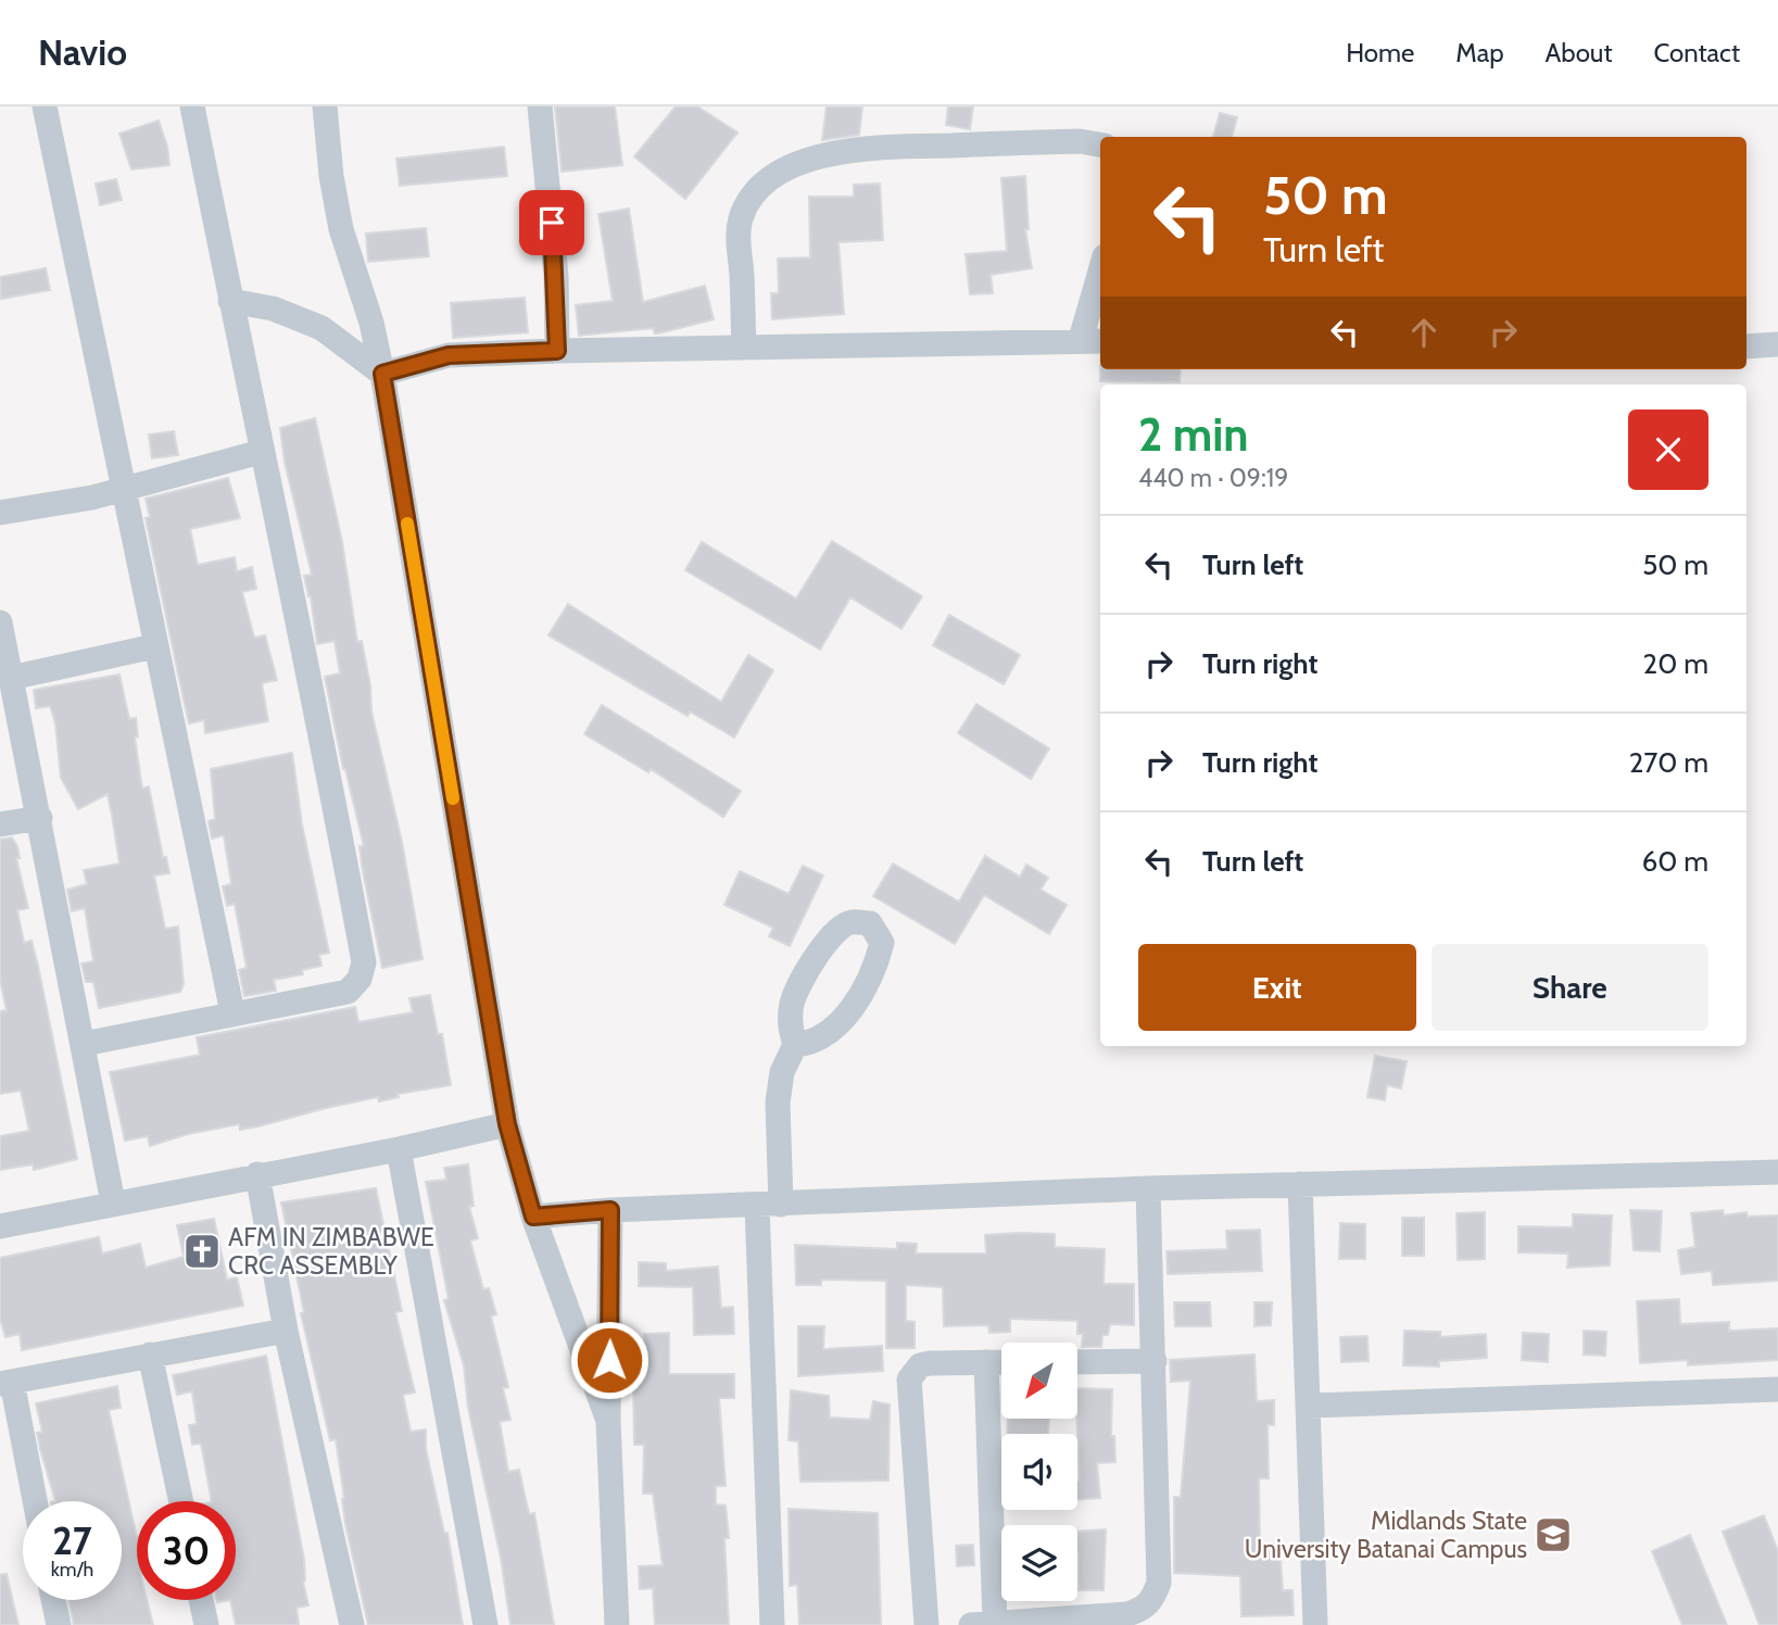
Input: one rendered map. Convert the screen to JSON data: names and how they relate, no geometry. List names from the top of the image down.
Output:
{
  "places": {
    "church": ["AFM IN ZIMBABWE CRC ASSEMBLY"],
    "school or university": ["Midlands State University Batanai Campus"]
  },
  "north": "bottom left",
  "page": {
    "header": "Navio",
    "nav": [
      "Home",
      "Map",
      "About",
      "Contact"
    ],
    "turn": ["50 m", "Turn left"],
    "heading": ["2 min", "440 m · 09:19"],
    "list": [
      {
        "name": "Turn left",
        "value": "50 m"
      },
      {
        "name": "Turn right",
        "value": "20 m"
      },
      {
        "name": "Turn right",
        "value": "270 m"
      },
      {
        "name": "Turn left",
        "value": "60 m"
      }
    ],
    "buttons": ["Exit", "Share"],
    "speed": "27 km/h",
    "limit": "30"
  }
}
